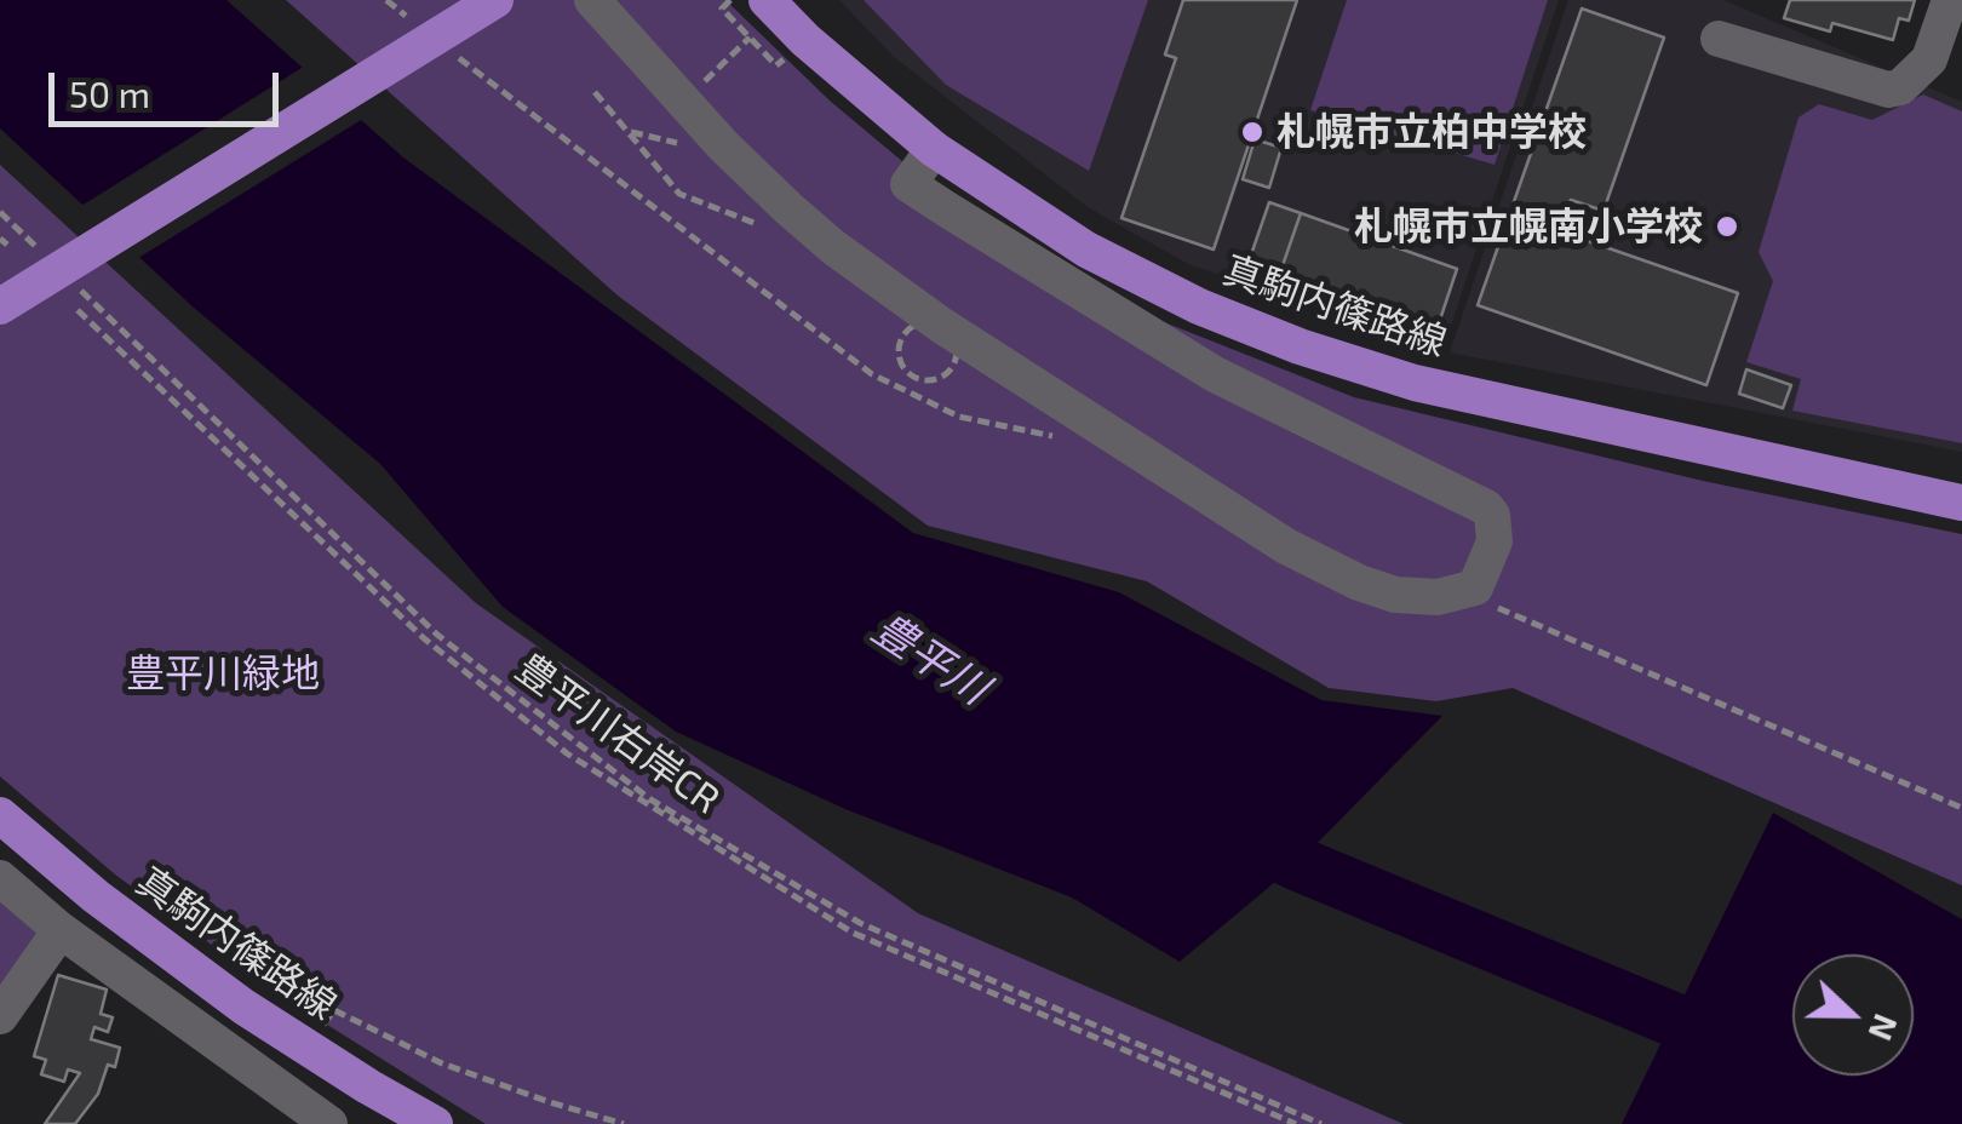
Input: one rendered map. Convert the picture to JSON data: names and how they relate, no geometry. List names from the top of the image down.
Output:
{
  "streets": {
    "main road": ["真駒内篠路線"],
    "path": ["豊平川右岸CR"]
  },
  "water": ["豊平川"],
  "parks": ["豊平川緑地"],
  "places": ["札幌市立柏中学校", "札幌市立幌南小学校"],
  "scale_bar": "50 m",
  "north": "right"
}
